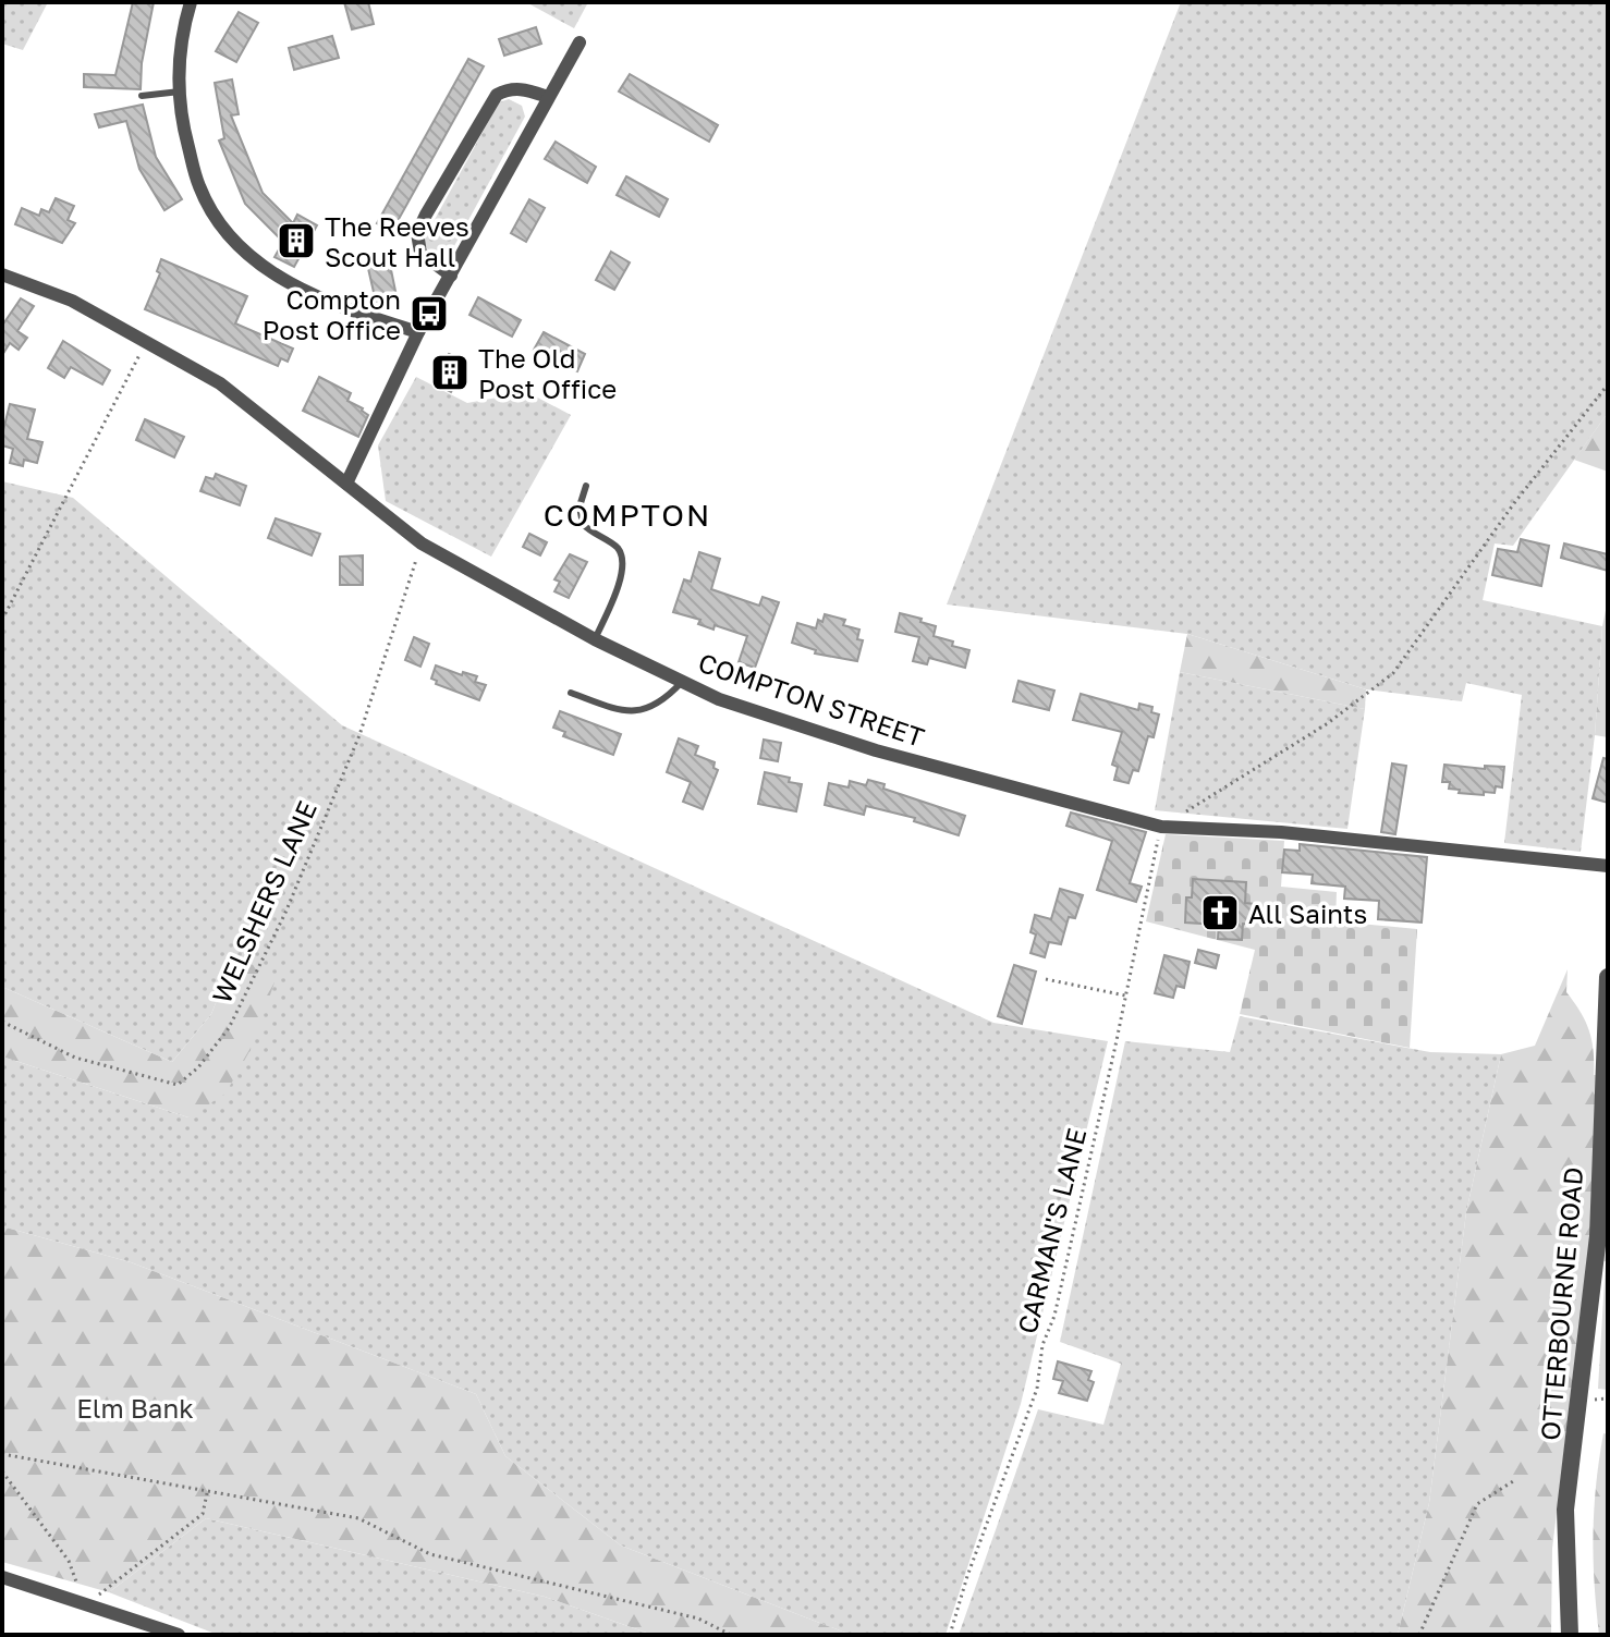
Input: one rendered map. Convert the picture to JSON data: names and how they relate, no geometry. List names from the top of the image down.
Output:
{
  "streets": {
    "street": ["COMPTON STREET", "OTTERBOURNE ROAD"],
    "path": ["WELSHERS LANE", "CARMAN'S LANE"]
  },
  "crossings": [
    ["COMPTON STREET", "WELSHERS LANE"],
    ["COMPTON STREET", "CARMAN'S LANE"]
  ],
  "districts": ["COMPTON"],
  "parks": ["Elm Bank"],
  "places": {
    "building": ["The Reeves Scout Hall", "The Old Post Office"],
    "bus stop": ["Compton Post Office"],
    "church": ["All Saints"]
  }
}
